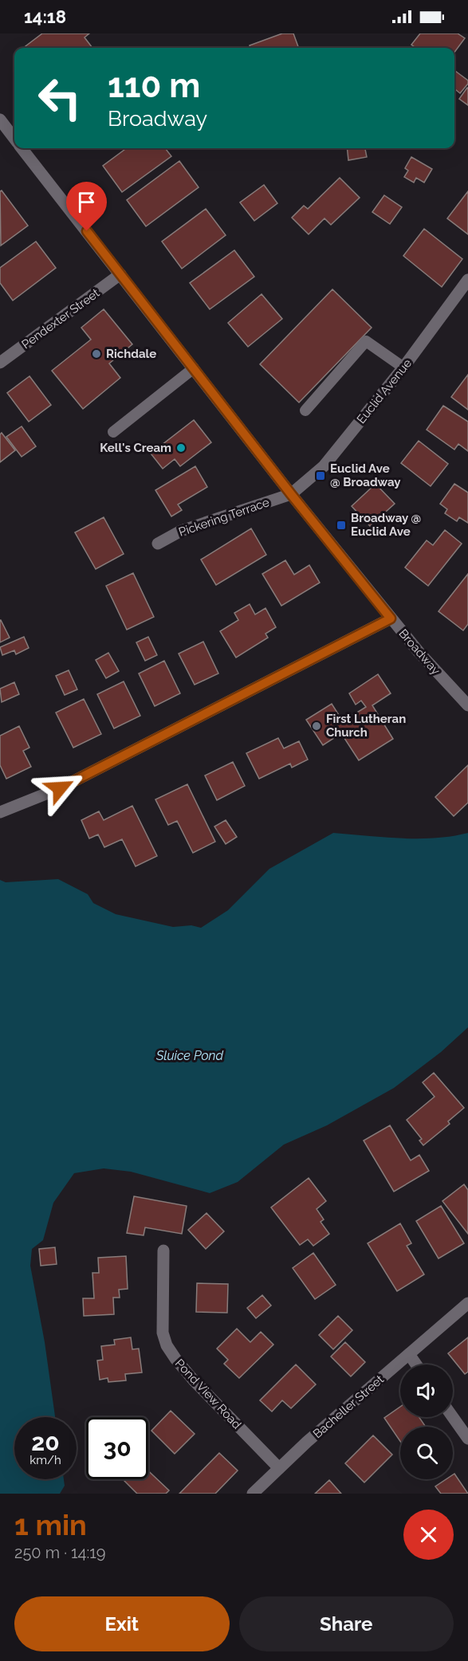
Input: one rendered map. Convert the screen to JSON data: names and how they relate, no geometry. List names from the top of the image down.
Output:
{
  "streets": {
    "street": [
      "Pendexter Street",
      "Euclid Avenue",
      "Pickering Terrace",
      "Broadway",
      "Pond View Road",
      "Bacheller Street"
    ]
  },
  "crossings": [
    ["Pendexter Street", "Broadway"],
    ["Euclid Avenue", "Pickering Terrace"],
    ["Euclid Avenue", "Broadway"],
    ["Pickering Terrace", "Broadway"],
    ["Pond View Road", "Bacheller Street"]
  ],
  "water": ["Sluice Pond"],
  "places": {
    "other": ["Richdale", "Kell's Cream", "First Lutheran Church"],
    "transit": ["Euclid Ave @ Broadway", "Broadway @ Euclid Ave"]
  },
  "page": {
    "status": "14:18",
    "turn": ["110 m", "Broadway"],
    "speed": "20 km/h",
    "limit": "30",
    "heading": ["1 min", "250 m · 14:19"],
    "buttons": ["Exit", "Share"]
  }
}
